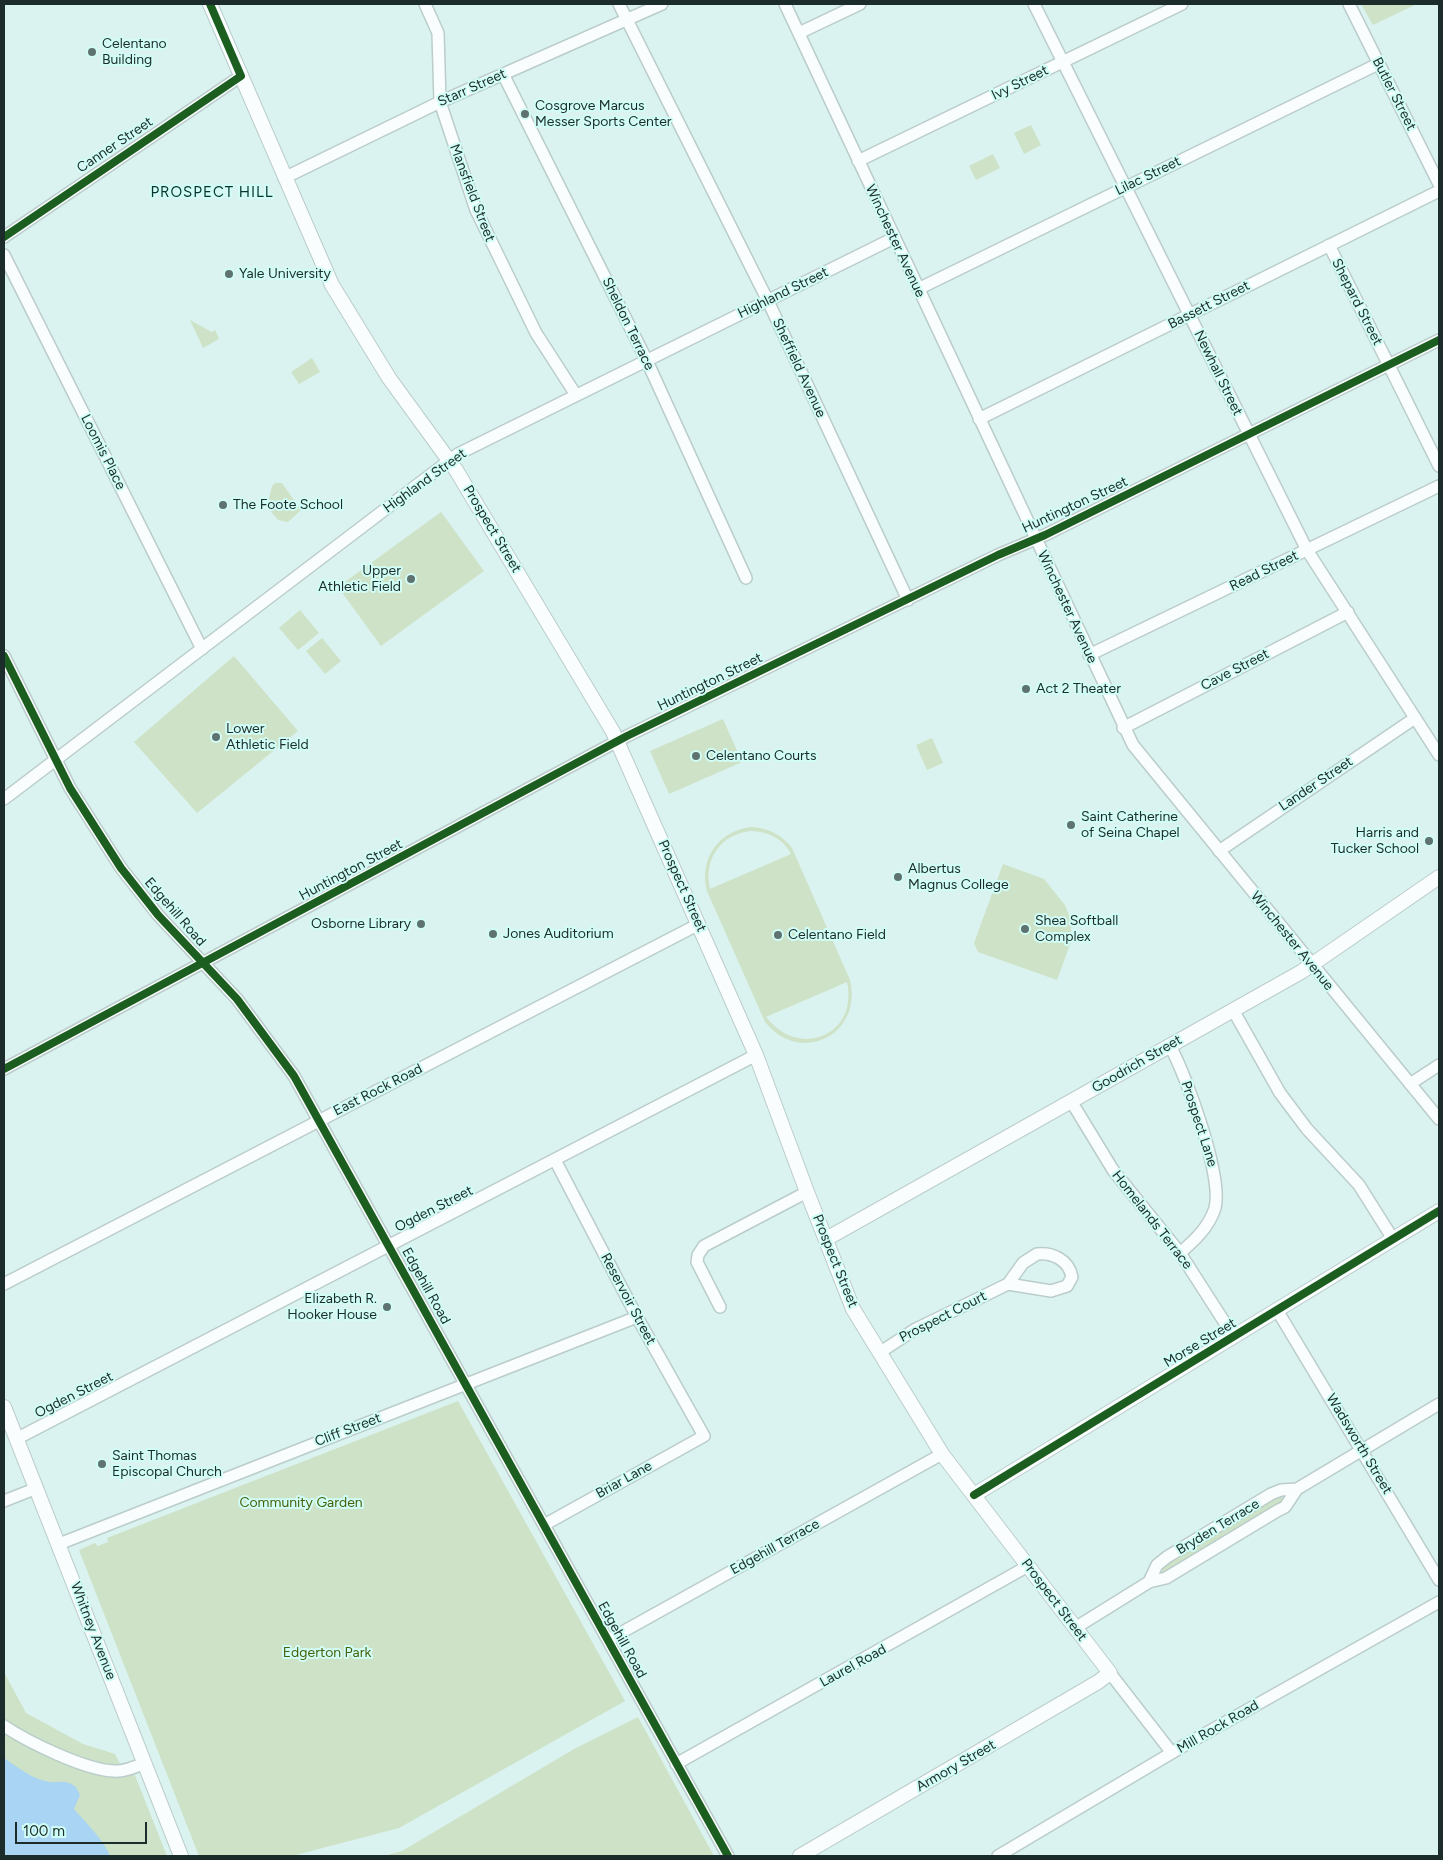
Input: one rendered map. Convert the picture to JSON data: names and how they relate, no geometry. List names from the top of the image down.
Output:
{
  "streets": {
    "main road": [
      "Prospect Street",
      "Goodrich Street",
      "Morse Street",
      "Whitney Avenue",
      "Armory Street"
    ],
    "street": [
      "Ivy Street",
      "Starr Street",
      "Butler Street",
      "Canner Street",
      "Lilac Street",
      "Mansfield Street",
      "Winchester Avenue",
      "Highland Street",
      "Shepard Street",
      "Bassett Street",
      "Sheldon Terrace",
      "Sheffield Avenue",
      "Newhall Street",
      "Loomis Place",
      "Huntington Street",
      "Read Street",
      "Cave Street",
      "Lander Street",
      "Edgehill Road",
      "East Rock Road",
      "Prospect Lane",
      "Ogden Street",
      "Homelands Terrace",
      "Reservoir Street",
      "Prospect Court",
      "Cliff Street",
      "Wadsworth Street",
      "Briar Lane",
      "Bryden Terrace",
      "Edgehill Terrace",
      "Laurel Road",
      "Mill Rock Road"
    ]
  },
  "crossings": [
    ["Ivy Street", "Winchester Avenue"],
    ["Ivy Street", "Newhall Street"],
    ["Starr Street", "Mansfield Street"],
    ["Starr Street", "Sheldon Terrace"],
    ["Starr Street", "Sheffield Avenue"],
    ["Starr Street", "Prospect Street"],
    ["Butler Street", "Lilac Street"],
    ["Canner Street", "Prospect Street"],
    ["Lilac Street", "Winchester Avenue"],
    ["Lilac Street", "Newhall Street"],
    ["Mansfield Street", "Highland Street"],
    ["Winchester Avenue", "Highland Street"],
    ["Winchester Avenue", "Bassett Street"],
    ["Winchester Avenue", "Huntington Street"],
    ["Winchester Avenue", "Read Street"],
    ["Winchester Avenue", "Cave Street"],
    ["Winchester Avenue", "Lander Street"],
    ["Winchester Avenue", "Goodrich Street"],
    ["Highland Street", "Sheldon Terrace"],
    ["Highland Street", "Sheffield Avenue"],
    ["Highland Street", "Loomis Place"],
    ["Highland Street", "Prospect Street"],
    ["Highland Street", "Edgehill Road"],
    ["Shepard Street", "Bassett Street"],
    ["Shepard Street", "Huntington Street"],
    ["Bassett Street", "Newhall Street"],
    ["Sheffield Avenue", "Huntington Street"],
    ["Newhall Street", "Huntington Street"],
    ["Newhall Street", "Read Street"],
    ["Newhall Street", "Cave Street"],
    ["Newhall Street", "Lander Street"],
    ["Huntington Street", "Prospect Street"],
    ["Huntington Street", "Edgehill Road"],
    ["Prospect Street", "Goodrich Street"],
    ["Prospect Street", "East Rock Road"],
    ["Prospect Street", "Ogden Street"],
    ["Prospect Street", "Prospect Court"],
    ["Prospect Street", "Morse Street"],
    ["Prospect Street", "Bryden Terrace"],
    ["Prospect Street", "Edgehill Terrace"],
    ["Prospect Street", "Laurel Road"],
    ["Prospect Street", "Mill Rock Road"],
    ["Prospect Street", "Armory Street"],
    ["Edgehill Road", "East Rock Road"],
    ["Edgehill Road", "Ogden Street"],
    ["Edgehill Road", "Cliff Street"],
    ["Edgehill Road", "Briar Lane"],
    ["Edgehill Road", "Edgehill Terrace"],
    ["Edgehill Road", "Laurel Road"],
    ["Goodrich Street", "Prospect Lane"],
    ["Goodrich Street", "Homelands Terrace"],
    ["Prospect Lane", "Homelands Terrace"],
    ["Ogden Street", "Reservoir Street"],
    ["Ogden Street", "Whitney Avenue"],
    ["Homelands Terrace", "Morse Street"],
    ["Reservoir Street", "Cliff Street"],
    ["Reservoir Street", "Briar Lane"],
    ["Morse Street", "Wadsworth Street"],
    ["Cliff Street", "Whitney Avenue"],
    ["Wadsworth Street", "Bryden Terrace"]
  ],
  "districts": ["PROSPECT HILL"],
  "parks": ["Community Garden", "Edgerton Park"],
  "places": [
    "Celentano Building",
    "Cosgrove Marcus Messer Sports Center",
    "Yale University",
    "The Foote School",
    "Upper Athletic Field",
    "Act 2 Theater",
    "Lower Athletic Field",
    "Celentano Courts",
    "Saint Catherine of Seina Chapel",
    "Harris and Tucker School",
    "Albertus Magnus College",
    "Osborne Library",
    "Shea Softball Complex",
    "Jones Auditorium",
    "Celentano Field",
    "Elizabeth R. Hooker House",
    "Saint Thomas Episcopal Church"
  ],
  "scale_bar": "100 m"
}
